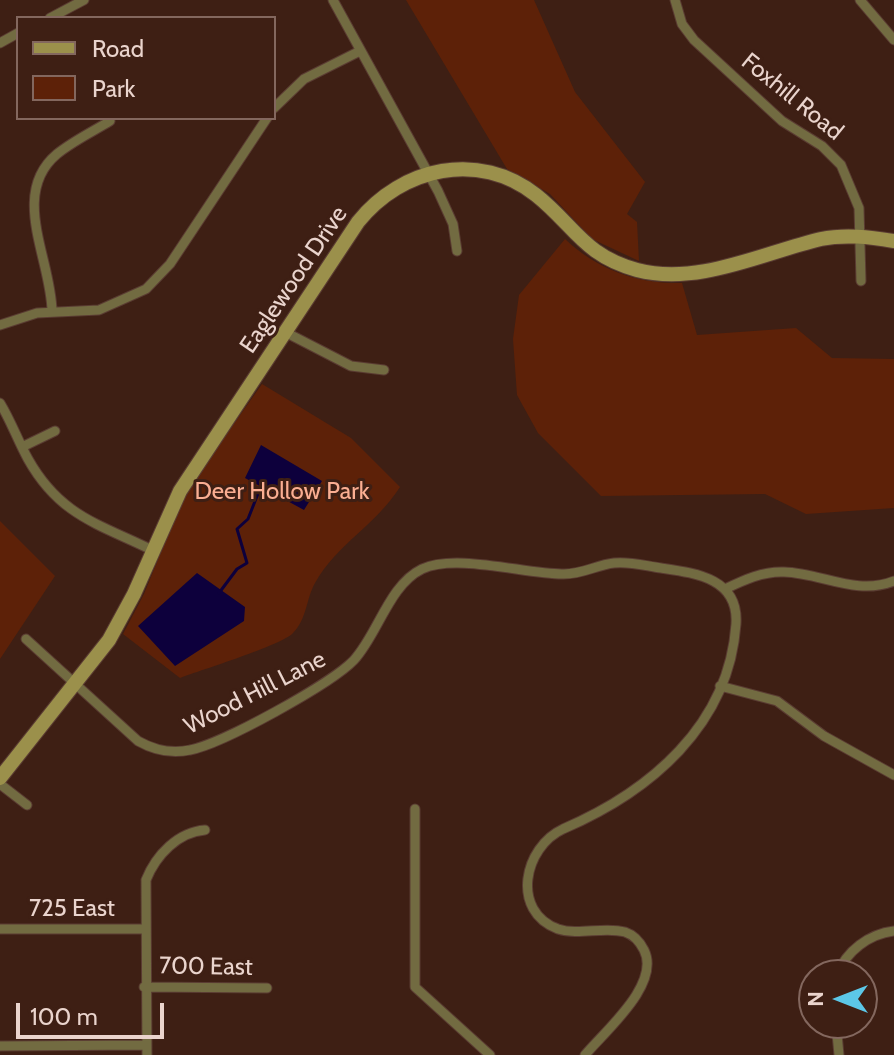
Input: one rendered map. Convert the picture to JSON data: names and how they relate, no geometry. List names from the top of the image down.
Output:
{
  "streets": {
    "main road": ["Eaglewood Drive"],
    "street": [
      "Foxhill Road",
      "Wood Hill Lane",
      "725 East",
      "700 East"
    ]
  },
  "crossings": [
    ["Foxhill Road", "Eaglewood Drive"],
    ["Eaglewood Drive", "Wood Hill Lane"]
  ],
  "parks": ["Deer Hollow Park"],
  "legend": ["Road", "Park"],
  "scale_bar": "100 m",
  "north": "left"
}
